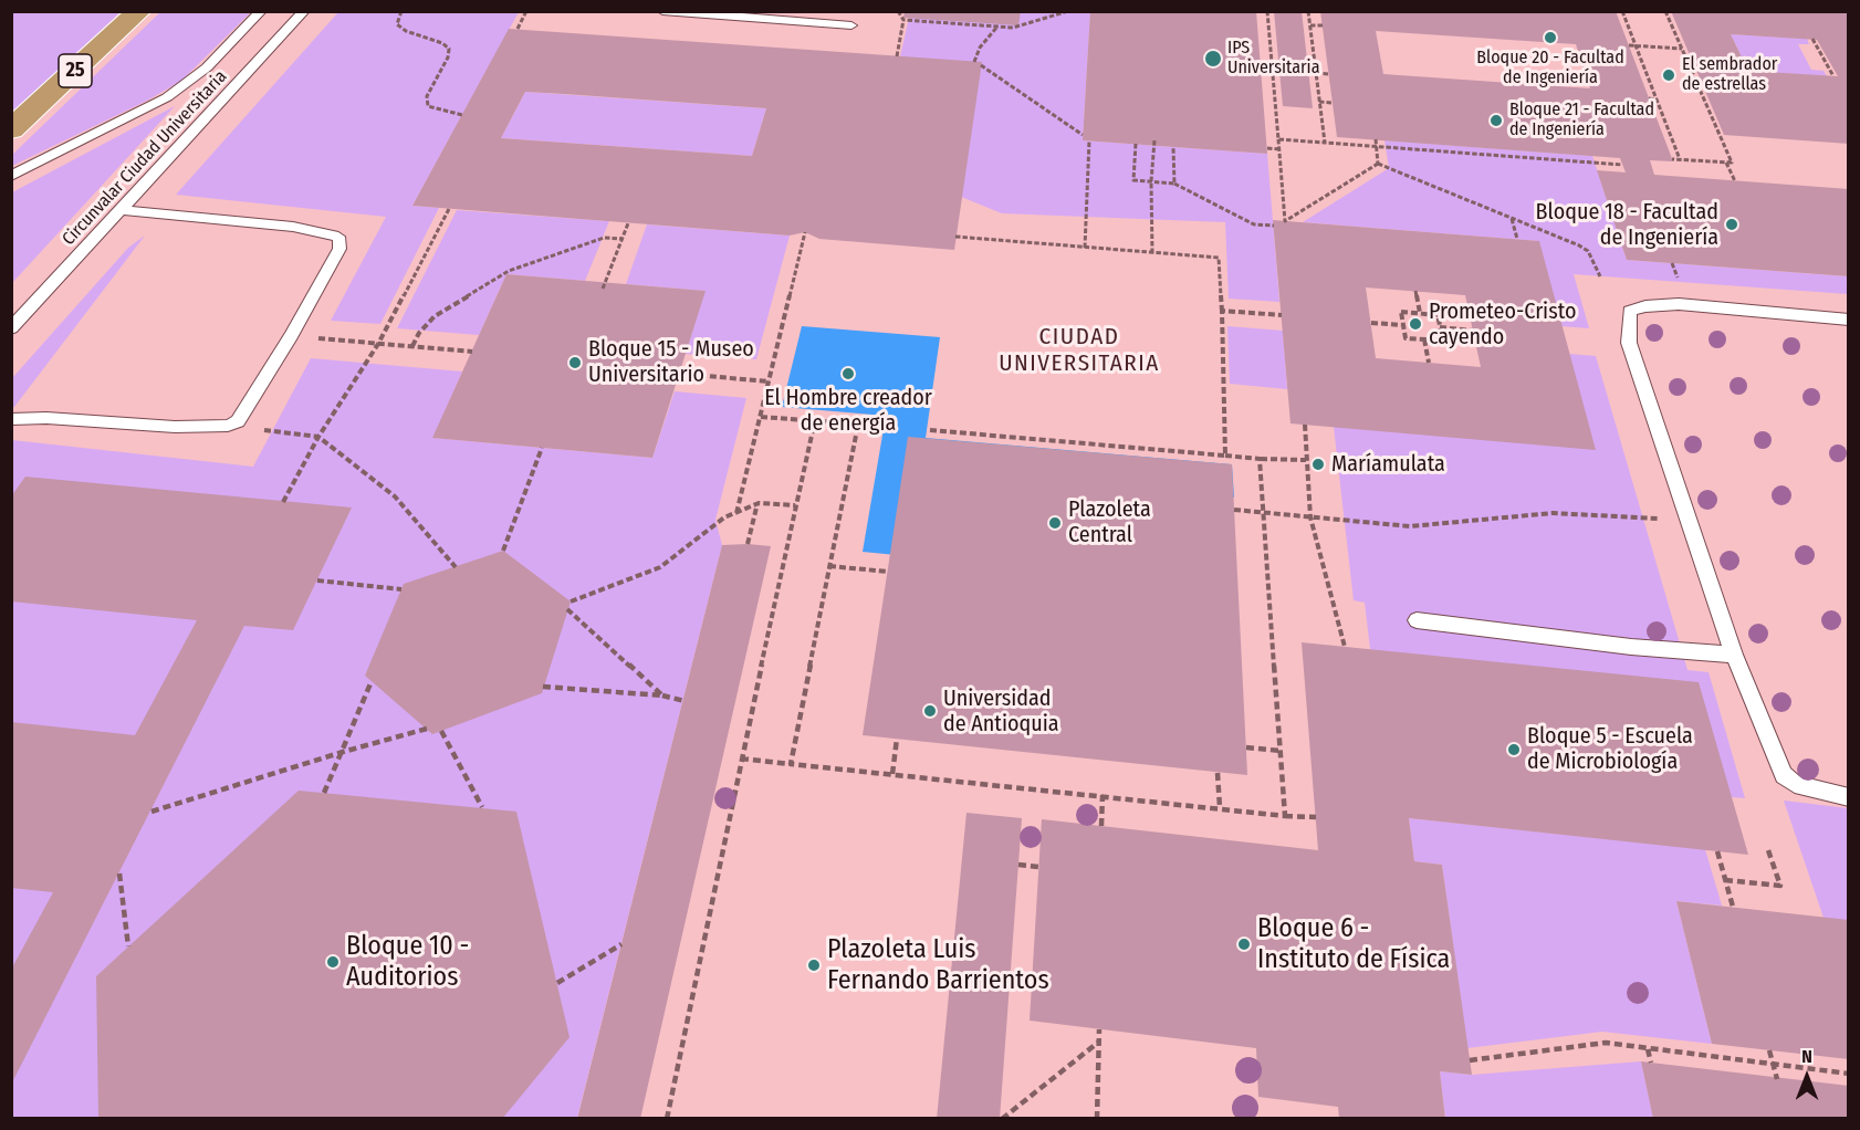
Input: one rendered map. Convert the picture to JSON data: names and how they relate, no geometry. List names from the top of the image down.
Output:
{
  "streets": {
    "highway": ["25"],
    "lane": ["Circunvalar Ciudad Universitaria"]
  },
  "districts": ["CIUDAD UNIVERSITARIA"],
  "places": [
    "Bloque 20 - Facultad de Ingeniería",
    "IPS Universitaria",
    "El sembrador de estrellas",
    "Bloque 21 - Facultad de Ingeniería",
    "Bloque 18 - Facultad de Ingeniería",
    "Prometeo-Cristo cayendo",
    "Bloque 15 - Museo Universitario",
    "El Hombre creador de energía",
    "Maríamulata",
    "Plazoleta Central",
    "Universidad de Antioquia",
    "Bloque 5 - Escuela de Microbiología",
    "Bloque 6 - Instituto de Física",
    "Bloque 10 - Auditorios",
    "Plazoleta Luis Fernando Barrientos"
  ],
  "north": "top"
}
